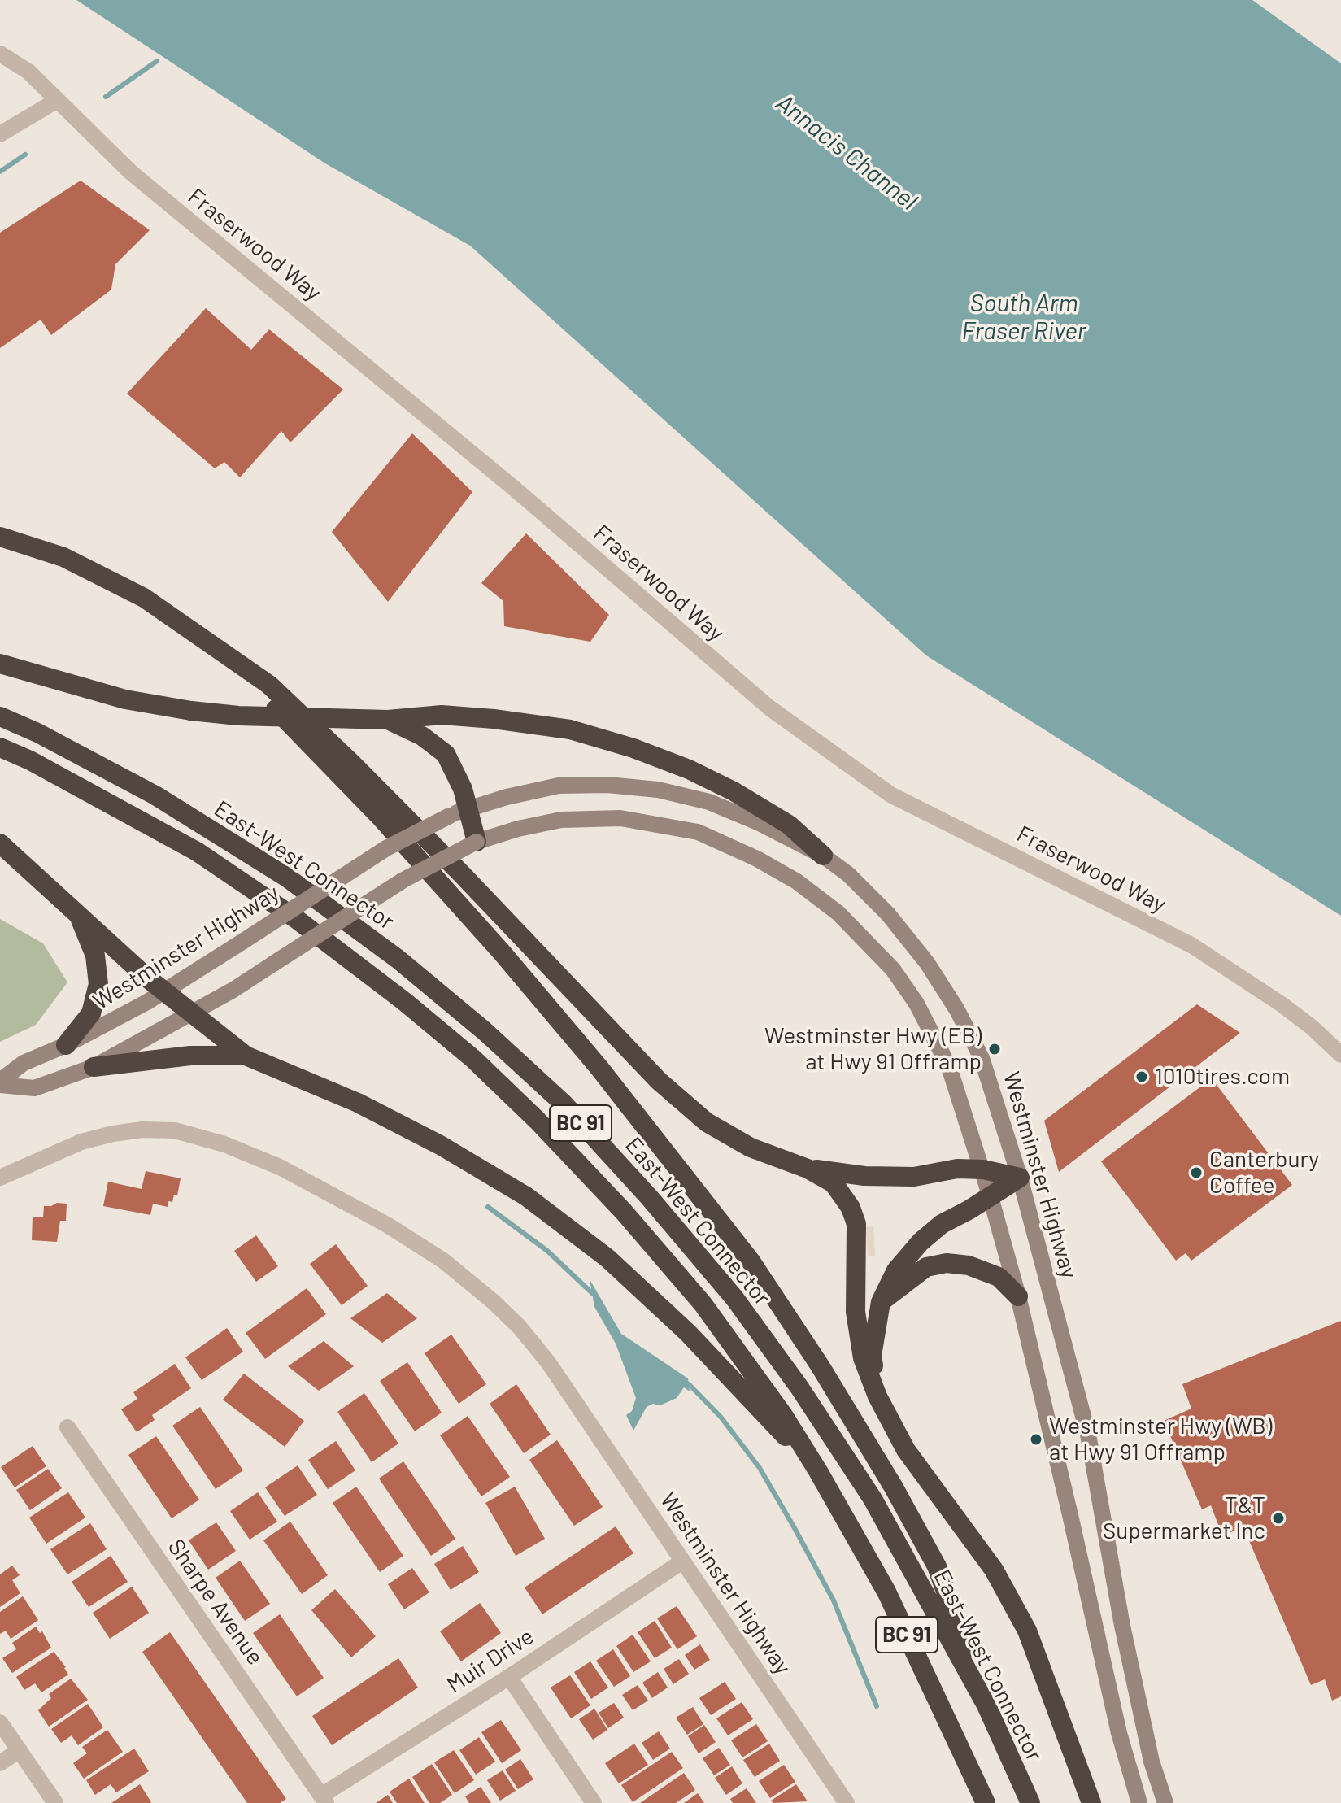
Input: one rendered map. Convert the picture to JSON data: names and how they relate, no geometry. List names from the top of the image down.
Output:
{
  "streets": {
    "highway": ["East-West Connector", "BC 91"],
    "main road": ["Westminster Highway"],
    "street": ["Fraserwood Way", "Sharpe Avenue", "Muir Drive"]
  },
  "crossings": [
    ["Westminster Highway", "Muir Drive"],
    ["Sharpe Avenue", "Muir Drive"]
  ],
  "water": ["Annacis Channel", "South Arm Fraser River"],
  "places": [
    "Westminster Hwy (EB) at Hwy 91 Offramp",
    "1010tires.com",
    "Canterbury Coffee",
    "Westminster Hwy (WB) at Hwy 91 Offramp",
    "T&T Supermarket Inc"
  ]
}
